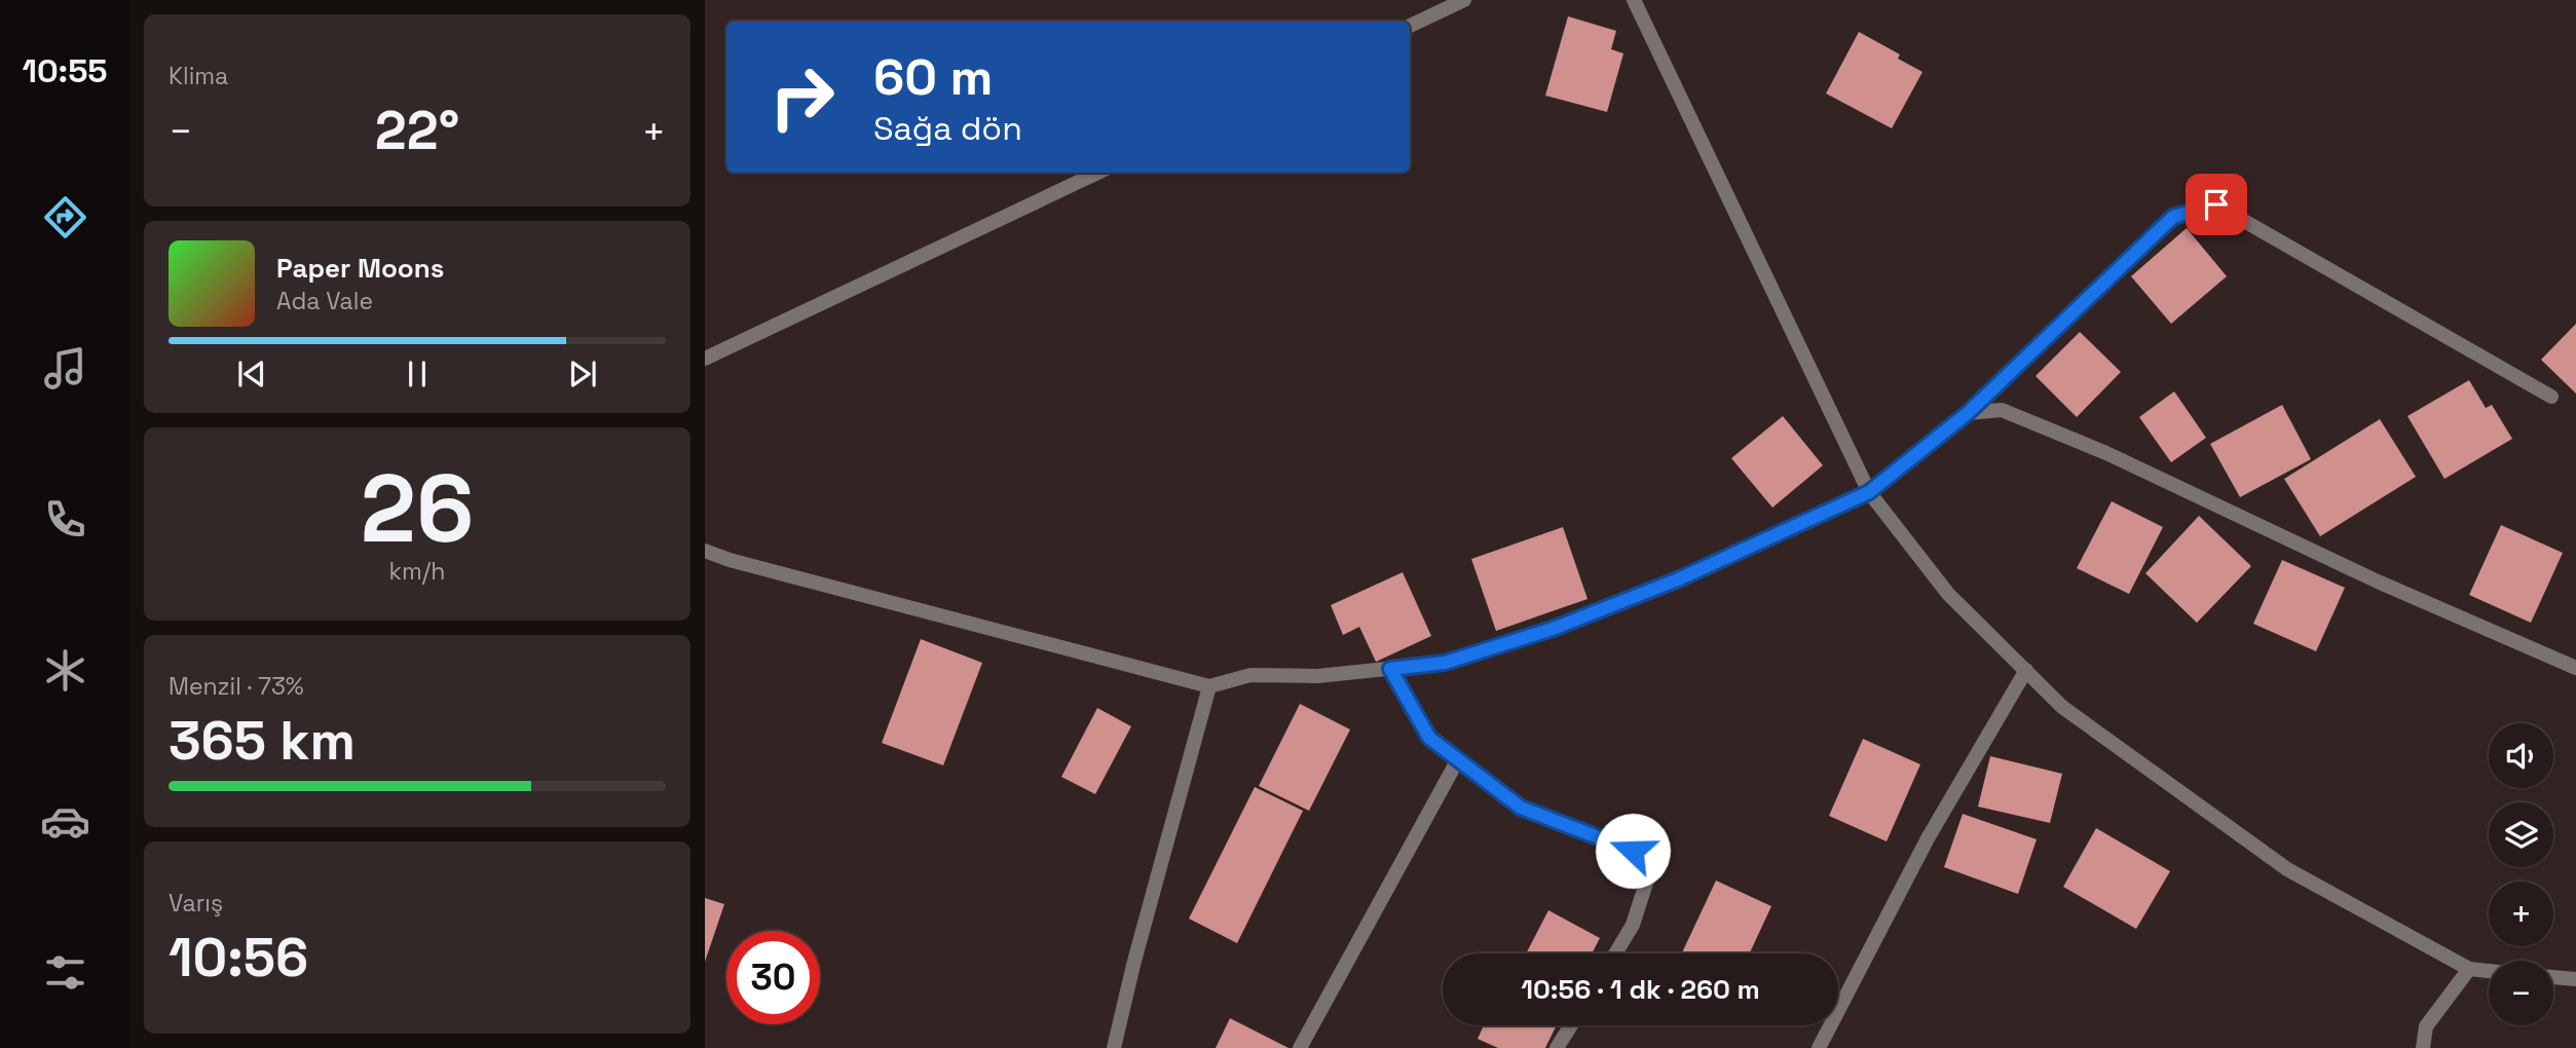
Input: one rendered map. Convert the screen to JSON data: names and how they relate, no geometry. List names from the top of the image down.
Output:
{
  "page": {
    "tabs": "10:55",
    "tile": [
      "Klima",
      ["26", "km/h"],
      ["Menzil · 73%", "365 km"],
      ["Varış", "10:56"]
    ],
    "turn": ["60 m", "Sağa dön"],
    "heat": ["−", "22°", "+"],
    "song": ["Paper Moons", "Ada Vale"],
    "map_buttons": ["+", "−"],
    "limit": "30",
    "trip": "10:56 · 1 dk · 260 m"
  }
}
